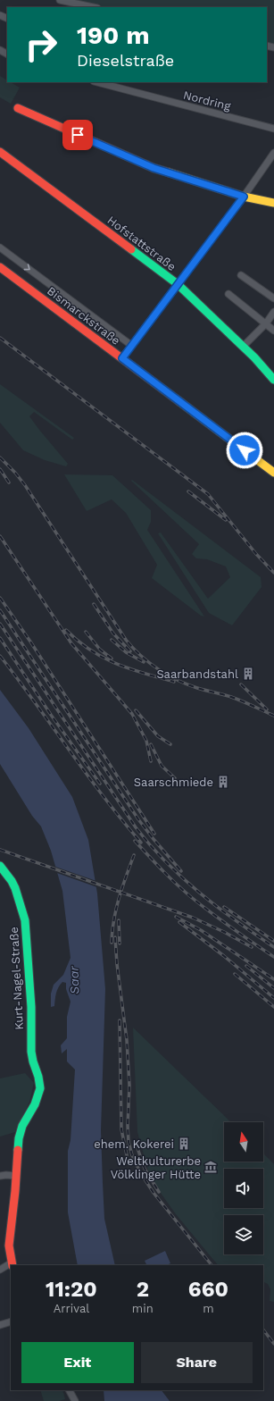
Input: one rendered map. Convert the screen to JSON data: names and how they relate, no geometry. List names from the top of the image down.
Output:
{
  "streets": {
    "street": [
      "Nordring",
      "Hofstattstraße",
      "Bismarckstraße",
      "Kurt-Nagel-Straße"
    ]
  },
  "water": ["Saar"],
  "places": {
    "building": ["Saarbandstahl", "Saarschmiede", "ehem. Kokerei"],
    "museum": ["Weltkulturerbe Völklinger Hütte"]
  },
  "north": "top",
  "page": {
    "turn": ["190 m", "Dieselstraße"],
    "eta": [
      "11:20",
      "Arrival",
      "2",
      "min",
      "660",
      "m"
    ],
    "buttons": ["Exit", "Share"]
  }
}
